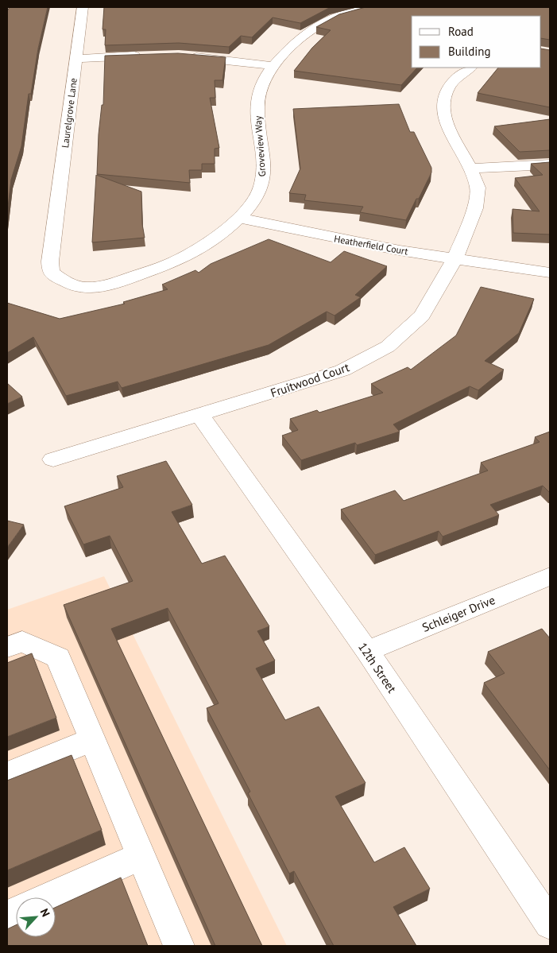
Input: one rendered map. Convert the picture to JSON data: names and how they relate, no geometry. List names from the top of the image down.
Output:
{
  "streets": {
    "street": [
      "Laurelgrove Lane",
      "Groveview Way",
      "Heatherfield Court",
      "Fruitwood Court",
      "Schleiger Drive",
      "12th Street"
    ]
  },
  "crossings": [
    ["Laurelgrove Lane", "Groveview Way"],
    ["Groveview Way", "Heatherfield Court"],
    ["Heatherfield Court", "Fruitwood Court"],
    ["Fruitwood Court", "12th Street"],
    ["Schleiger Drive", "12th Street"]
  ],
  "legend": ["Road", "Building"],
  "north": "top right"
}
